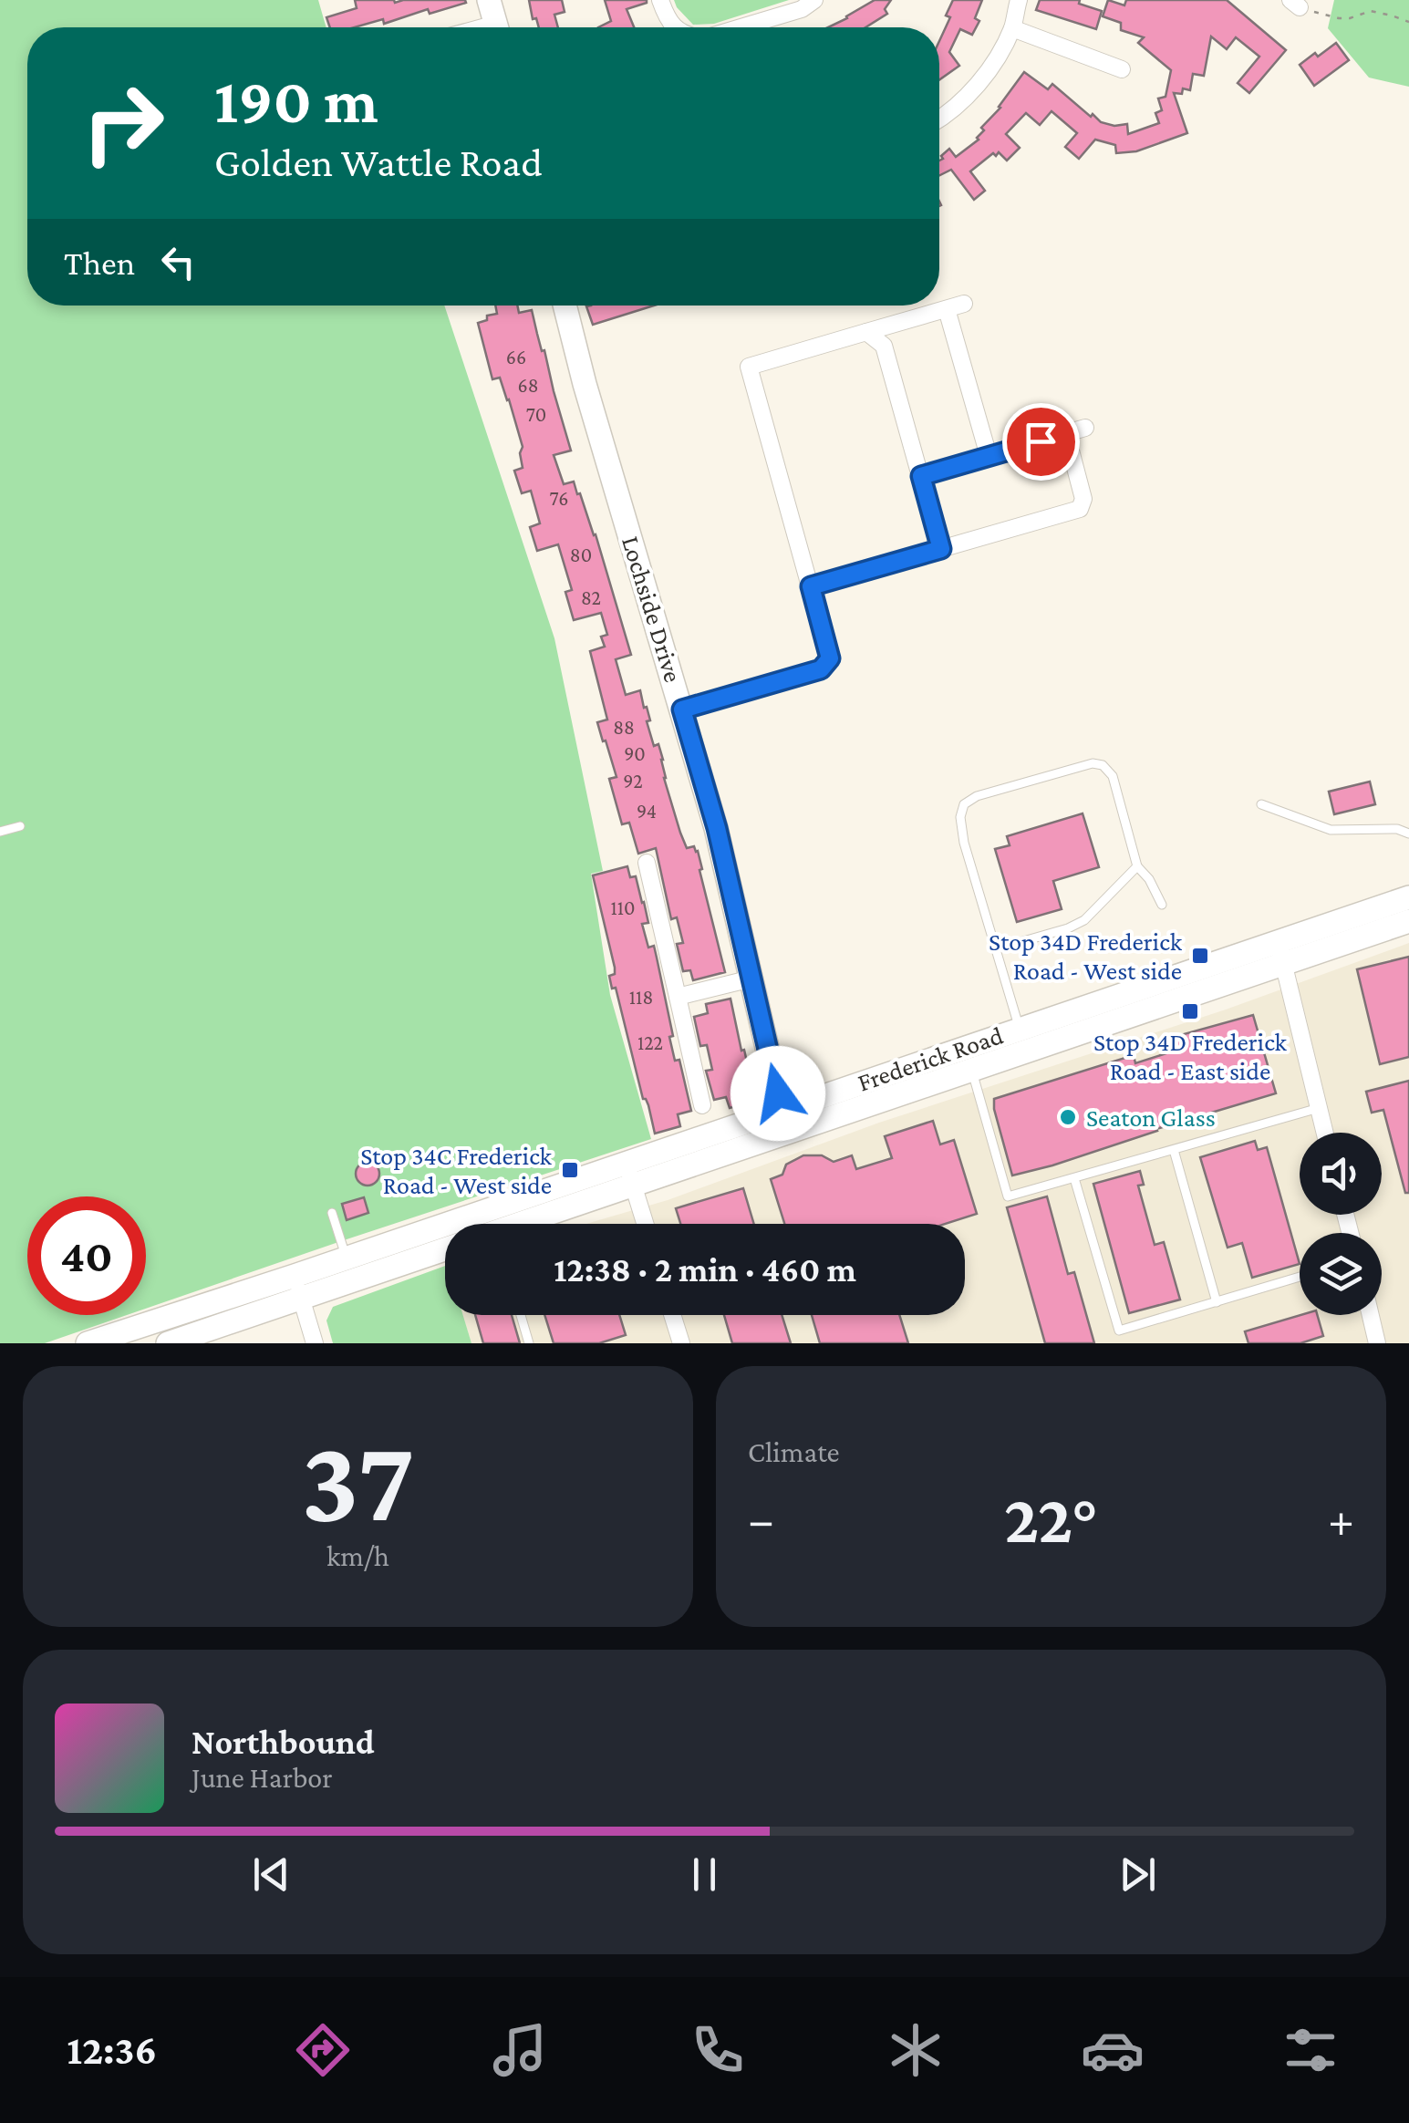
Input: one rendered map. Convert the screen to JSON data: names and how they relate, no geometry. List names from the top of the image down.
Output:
{
  "streets": {
    "main road": ["Lochside Drive", "Frederick Road"]
  },
  "crossings": [
    ["Lochside Drive", "Frederick Road"]
  ],
  "places": {
    "transit": ["Stop 34D Frederick Road - West side", "Stop 34D Frederick Road - East side", "Stop 34C Frederick Road - West side"],
    "other": ["Seaton Glass"]
  },
  "house_numbers": [
    "66",
    "68",
    "70",
    "76",
    "80",
    "82",
    "88",
    "90",
    "92",
    "94",
    "110",
    "118",
    "122"
  ],
  "page": {
    "turn": ["190 m", "Golden Wattle Road"],
    "then": "Then",
    "limit": "40",
    "trip": "12:38 · 2 min · 460 m",
    "tile": [
      ["37", "km/h"],
      "Climate"
    ],
    "heat": ["−", "22°", "+"],
    "song": ["Northbound", "June Harbor"],
    "tabs": "12:36"
  }
}
